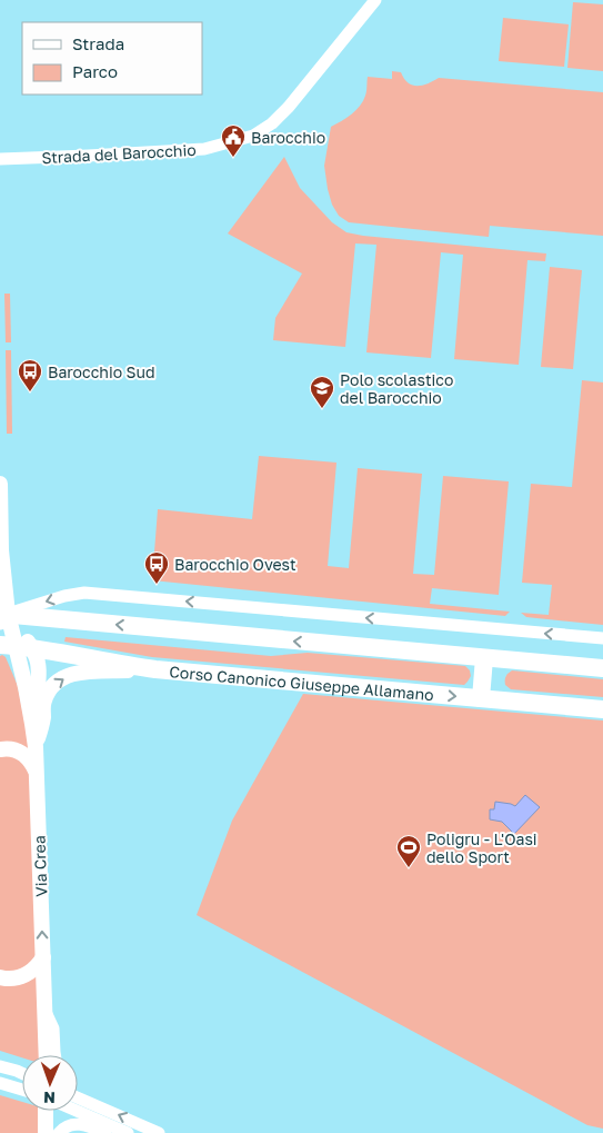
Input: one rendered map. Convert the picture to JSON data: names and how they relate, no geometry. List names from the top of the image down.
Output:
{
  "streets": {
    "main road": ["Corso Canonico Giuseppe Allamano"],
    "street": ["Strada del Barocchio", "Via Crea"]
  },
  "crossings": [
    ["Corso Canonico Giuseppe Allamano", "Via Crea"]
  ],
  "places": {
    "public building": ["Barocchio"],
    "bus stop": ["Barocchio Sud", "Barocchio Ovest"],
    "school or university": ["Polo scolastico del Barocchio"],
    "sports": ["Poligru - L'Oasi dello Sport"]
  },
  "legend": ["Strada", "Parco"],
  "north": "bottom"
}
